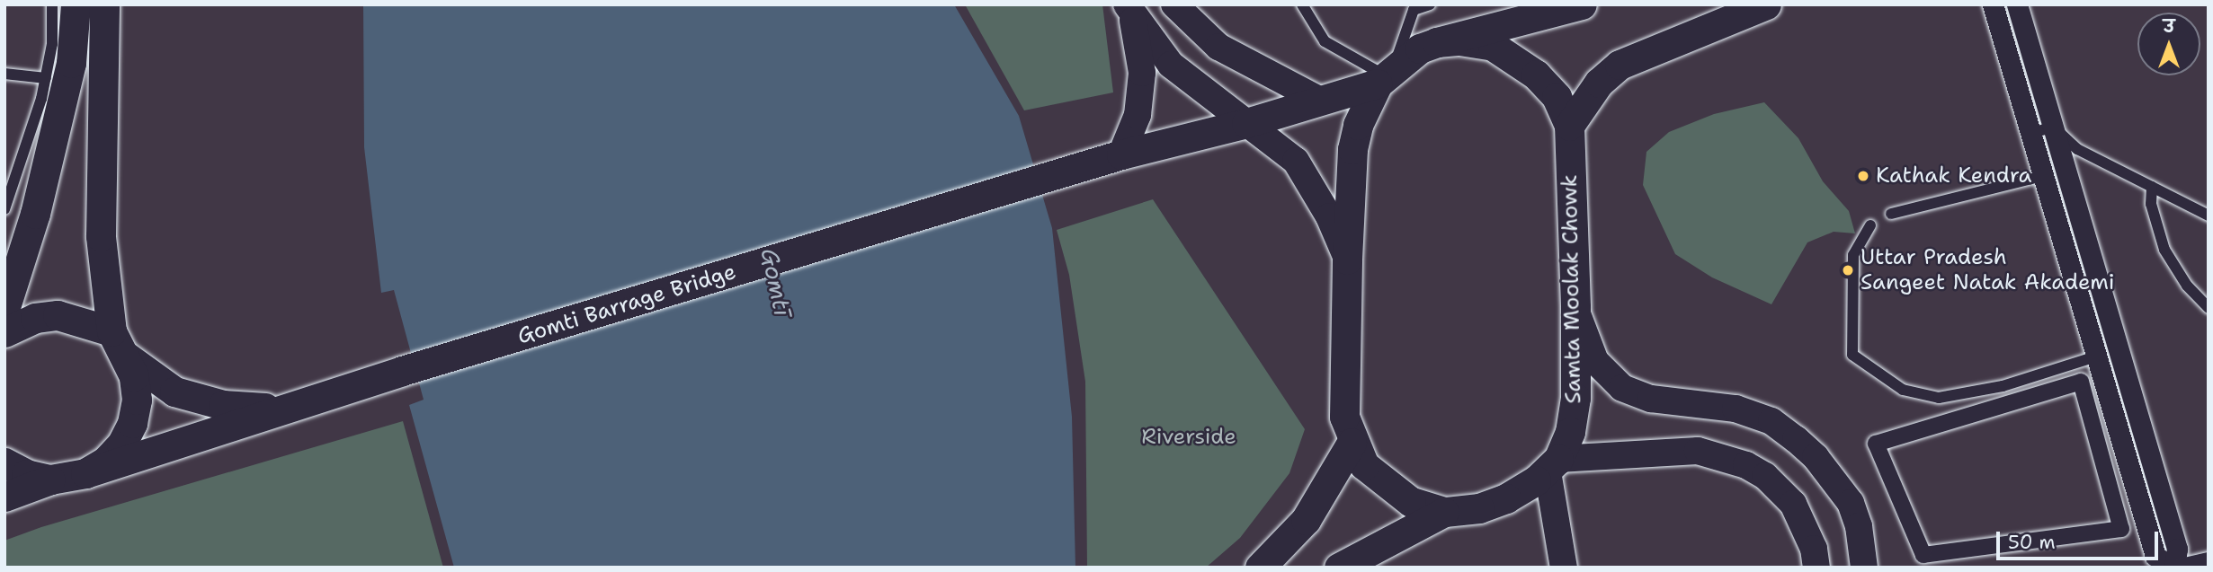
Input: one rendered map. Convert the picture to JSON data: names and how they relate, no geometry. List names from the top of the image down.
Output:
{
  "streets": {
    "main road": ["Samta Moolak Chowk", "Gomti Barrage Bridge"]
  },
  "crossings": [
    ["Samta Moolak Chowk", "Gomti Barrage Bridge"]
  ],
  "water": ["Gomtī"],
  "parks": ["Riverside"],
  "places": ["Kathak Kendra", "Uttar Pradesh Sangeet Natak Akademi"],
  "scale_bar": "50 m",
  "north": "top"
}
